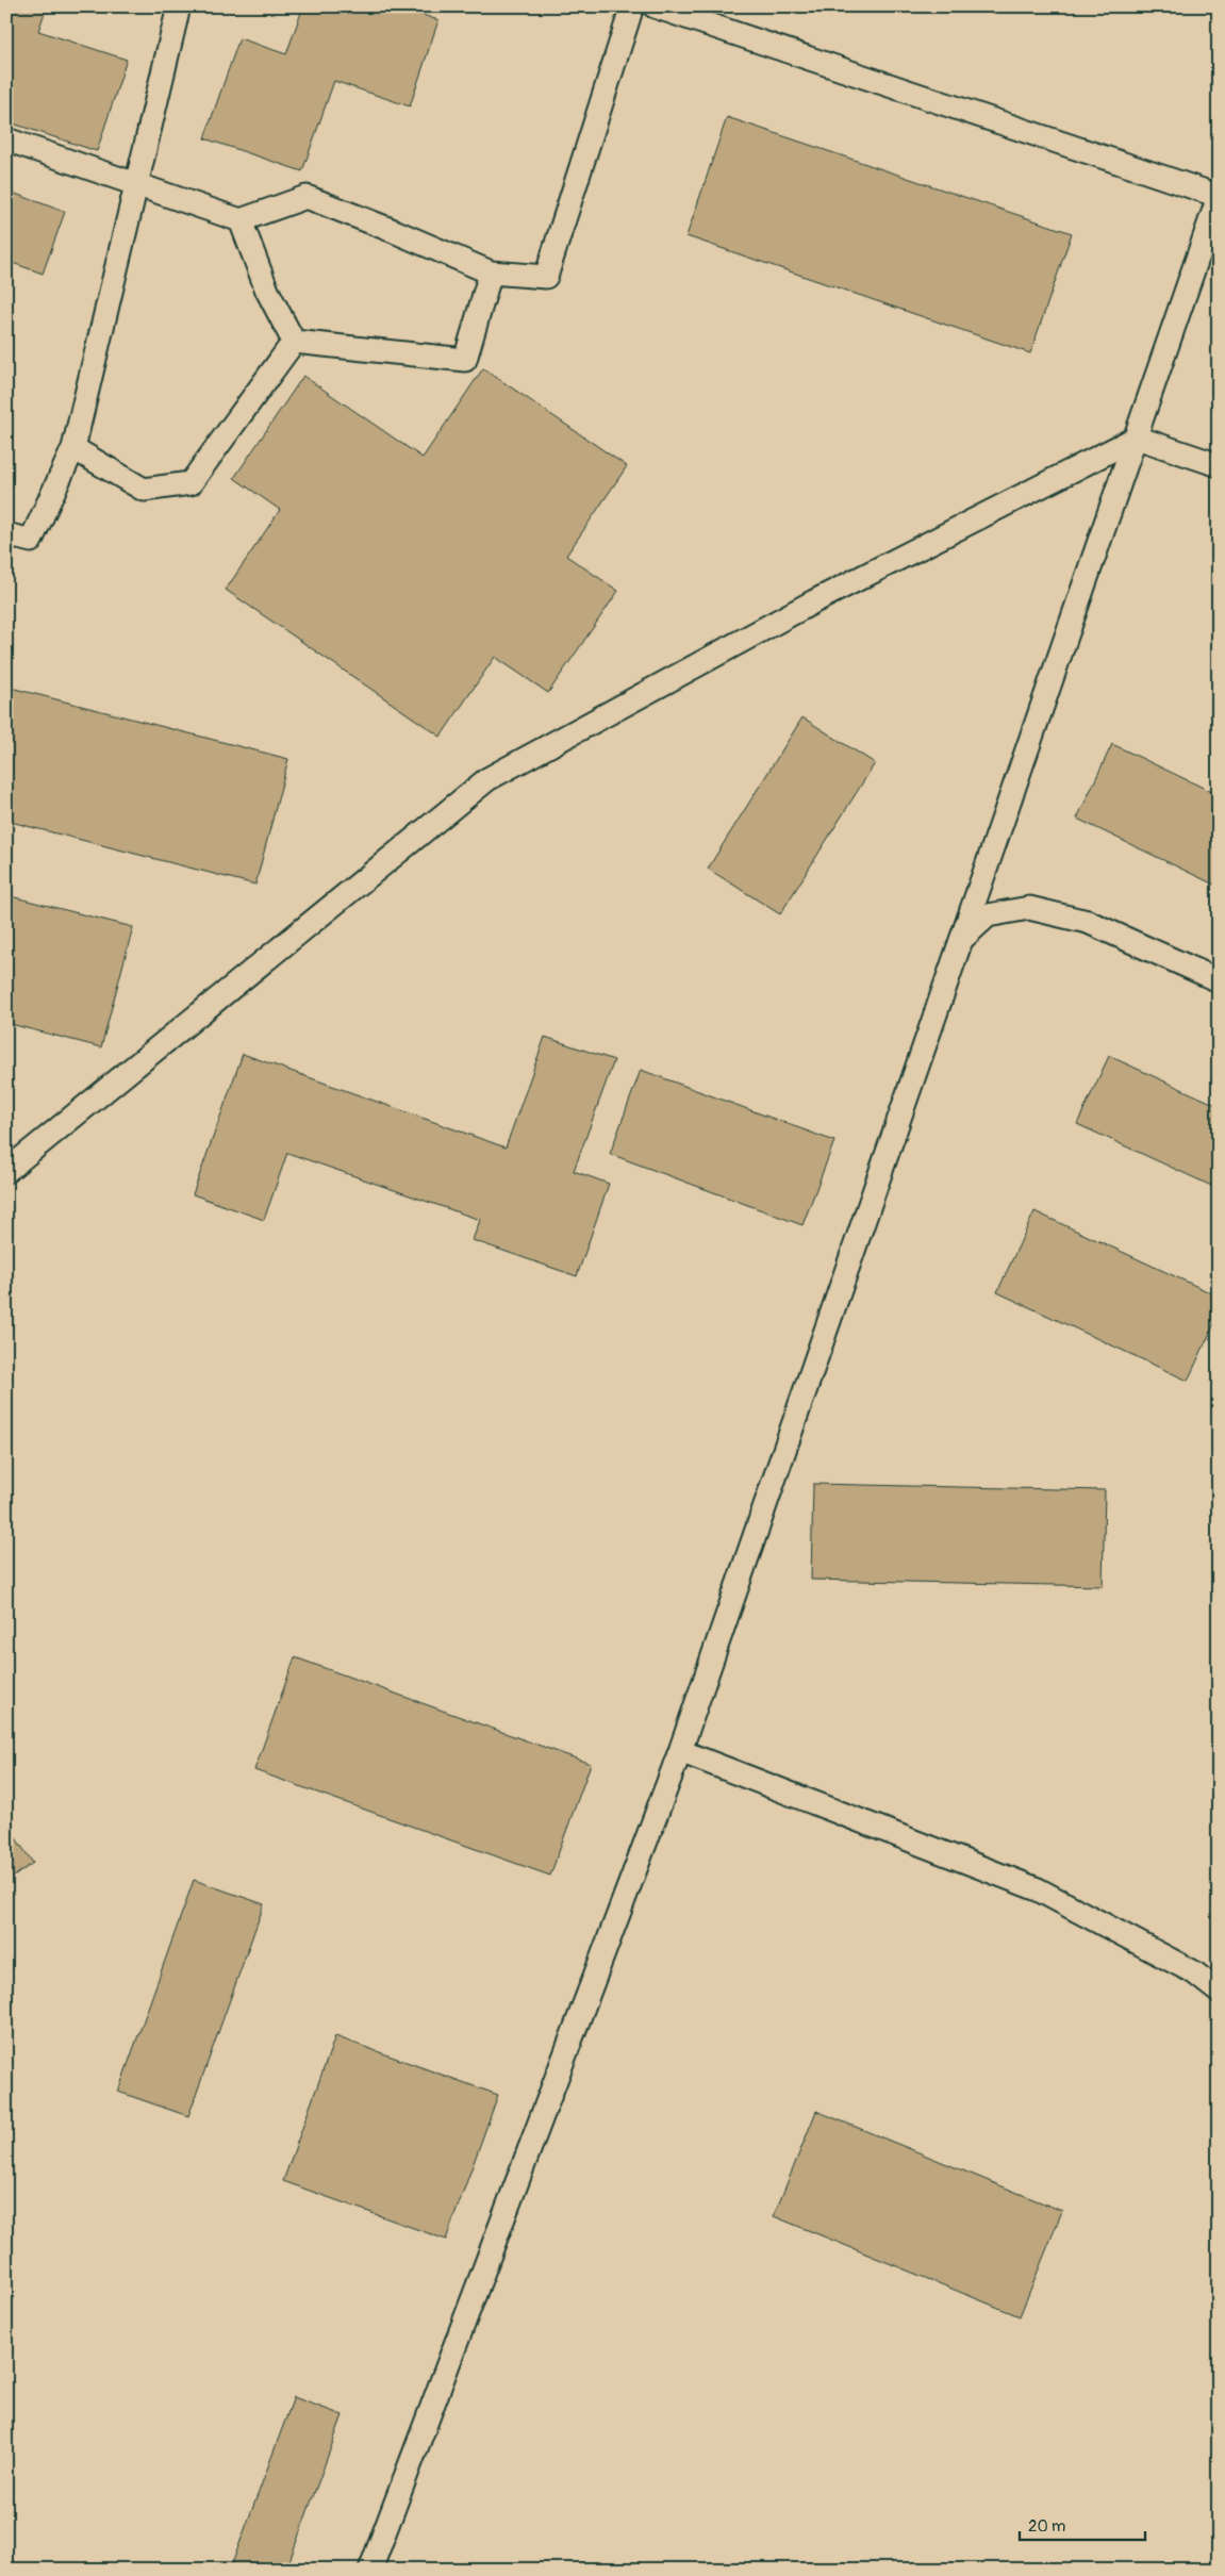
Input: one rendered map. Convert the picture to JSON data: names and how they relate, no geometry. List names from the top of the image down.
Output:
{
  "scale_bar": "20 m"
}
